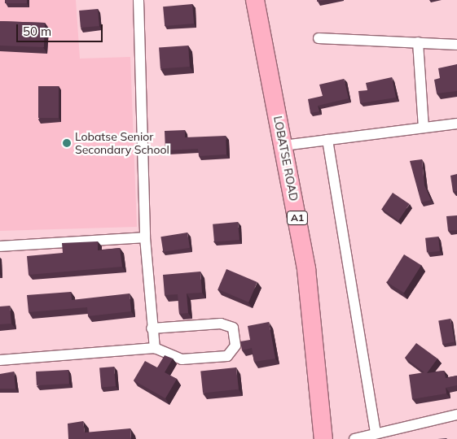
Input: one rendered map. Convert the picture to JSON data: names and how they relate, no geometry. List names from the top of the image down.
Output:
{
  "streets": {
    "highway": ["LOBATSE ROAD", "A1"]
  },
  "places": ["Lobatse Senior Secondary School"],
  "scale_bar": "50 m"
}
